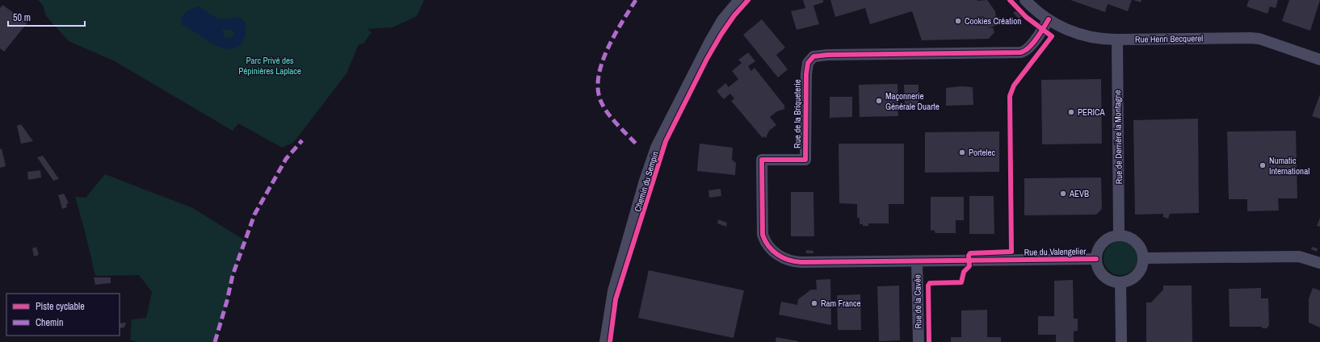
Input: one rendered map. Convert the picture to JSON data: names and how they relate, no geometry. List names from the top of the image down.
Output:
{
  "streets": {
    "street": [
      "Rue Henri Becquerel",
      "Rue de la Briqueterie",
      "Rue de Derrière la Montagne",
      "Chemin du Sempin",
      "Rue du Valengelier",
      "Rue de la Cavée"
    ]
  },
  "crossings": [
    ["Rue Henri Becquerel", "Rue de la Briqueterie"],
    ["Rue Henri Becquerel", "Rue de Derrière la Montagne"],
    ["Rue de la Briqueterie", "Rue du Valengelier"],
    ["Rue de la Briqueterie", "Rue de la Cavée"],
    ["Rue de Derrière la Montagne", "Rue du Valengelier"],
    ["Rue du Valengelier", "Rue de la Cavée"]
  ],
  "parks": ["Parc Privé des Pépinières Laplace"],
  "places": [
    "Cookies Création",
    "Maçonnerie Générale Duarte",
    "PERICA",
    "Portelec",
    "Numatic International",
    "AEVB",
    "Ram France"
  ],
  "legend": ["Piste cyclable", "Chemin"],
  "scale_bar": "50 m"
}
